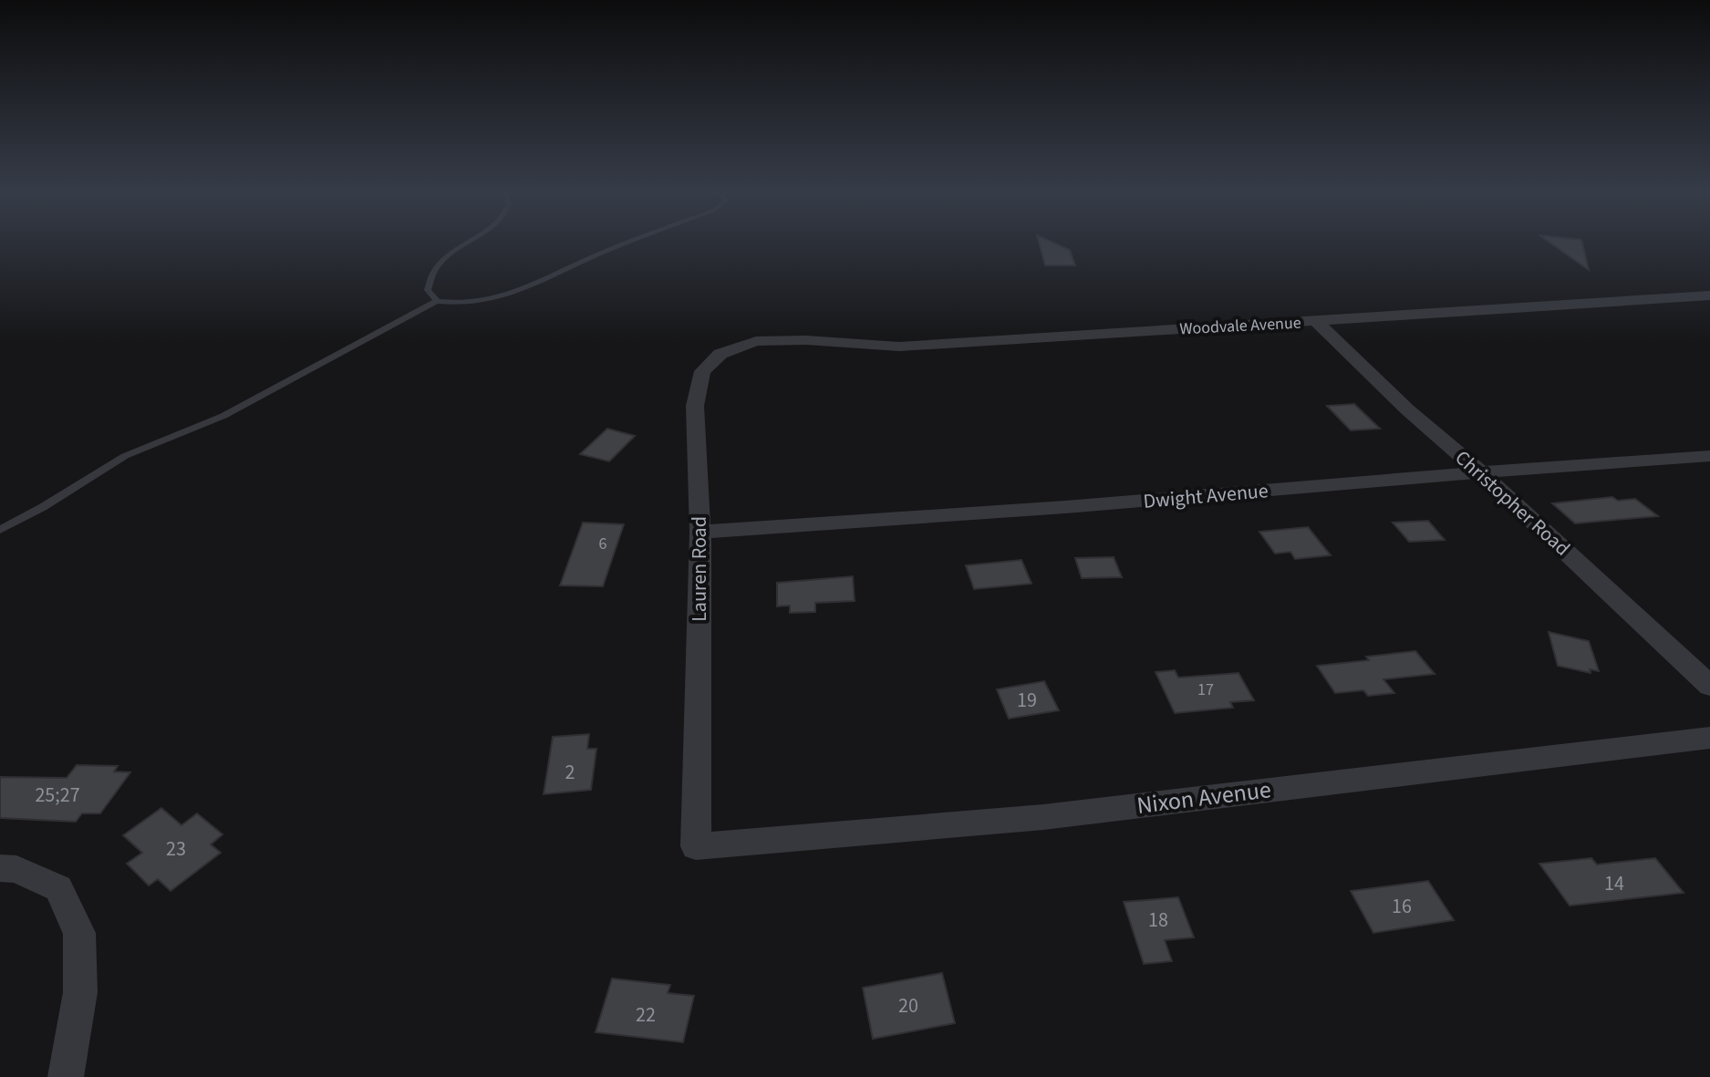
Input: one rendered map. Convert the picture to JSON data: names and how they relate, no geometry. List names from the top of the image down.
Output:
{
  "streets": {
    "street": [
      "Woodvale Avenue",
      "Dwight Avenue",
      "Christopher Road",
      "Lauren Road",
      "Nixon Avenue"
    ]
  },
  "crossings": [
    ["Woodvale Avenue", "Christopher Road"],
    ["Woodvale Avenue", "Lauren Road"],
    ["Dwight Avenue", "Christopher Road"],
    ["Dwight Avenue", "Lauren Road"],
    ["Lauren Road", "Nixon Avenue"]
  ],
  "house_numbers": [
    "6",
    "17",
    "19",
    "2",
    "25;27",
    "23",
    "14",
    "16",
    "18",
    "20",
    "22"
  ]
}
